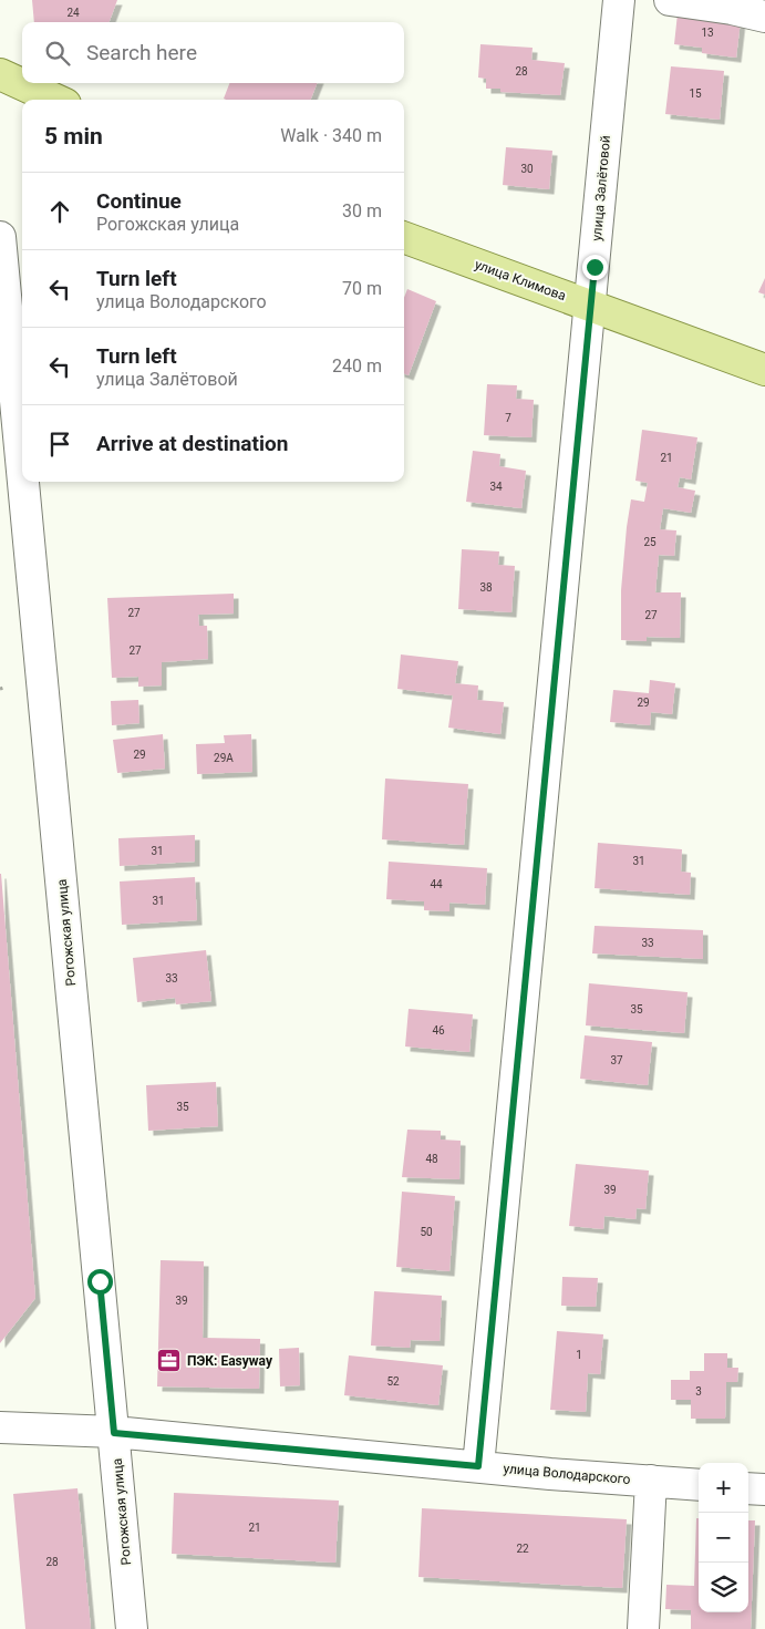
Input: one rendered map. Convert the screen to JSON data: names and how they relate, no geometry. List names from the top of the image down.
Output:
{
  "streets": {
    "main road": ["улица Климова"],
    "street": ["улица Залётовой", "Рогожская улица", "улица Володарского"]
  },
  "crossings": [
    ["улица Залётовой", "улица Климова"],
    ["улица Залётовой", "улица Володарского"],
    ["Рогожская улица", "улица Володарского"]
  ],
  "places": {
    "office": ["ПЭК: Easyway"]
  },
  "house_numbers": [
    "24",
    "13",
    "28",
    "15",
    "30",
    "7",
    "21",
    "34",
    "25",
    "38",
    "27",
    "27",
    "27",
    "29",
    "29",
    "29А",
    "31",
    "31",
    "44",
    "31",
    "33",
    "33",
    "35",
    "46",
    "37",
    "35",
    "48",
    "39",
    "50",
    "39",
    "1",
    "52",
    "3",
    "21",
    "22",
    "28"
  ],
  "page": {
    "search": "Search here",
    "heading": ["5 min", "Walk · 340 m"],
    "list": [
      ["Continue", "Рогожская улица", "30 m"],
      ["Turn left", "улица Володарского", "70 m"],
      ["Turn left", "улица Залётовой", "240 m"],
      "Arrive at destination"
    ],
    "map_buttons": ["+", "−"]
  }
}
